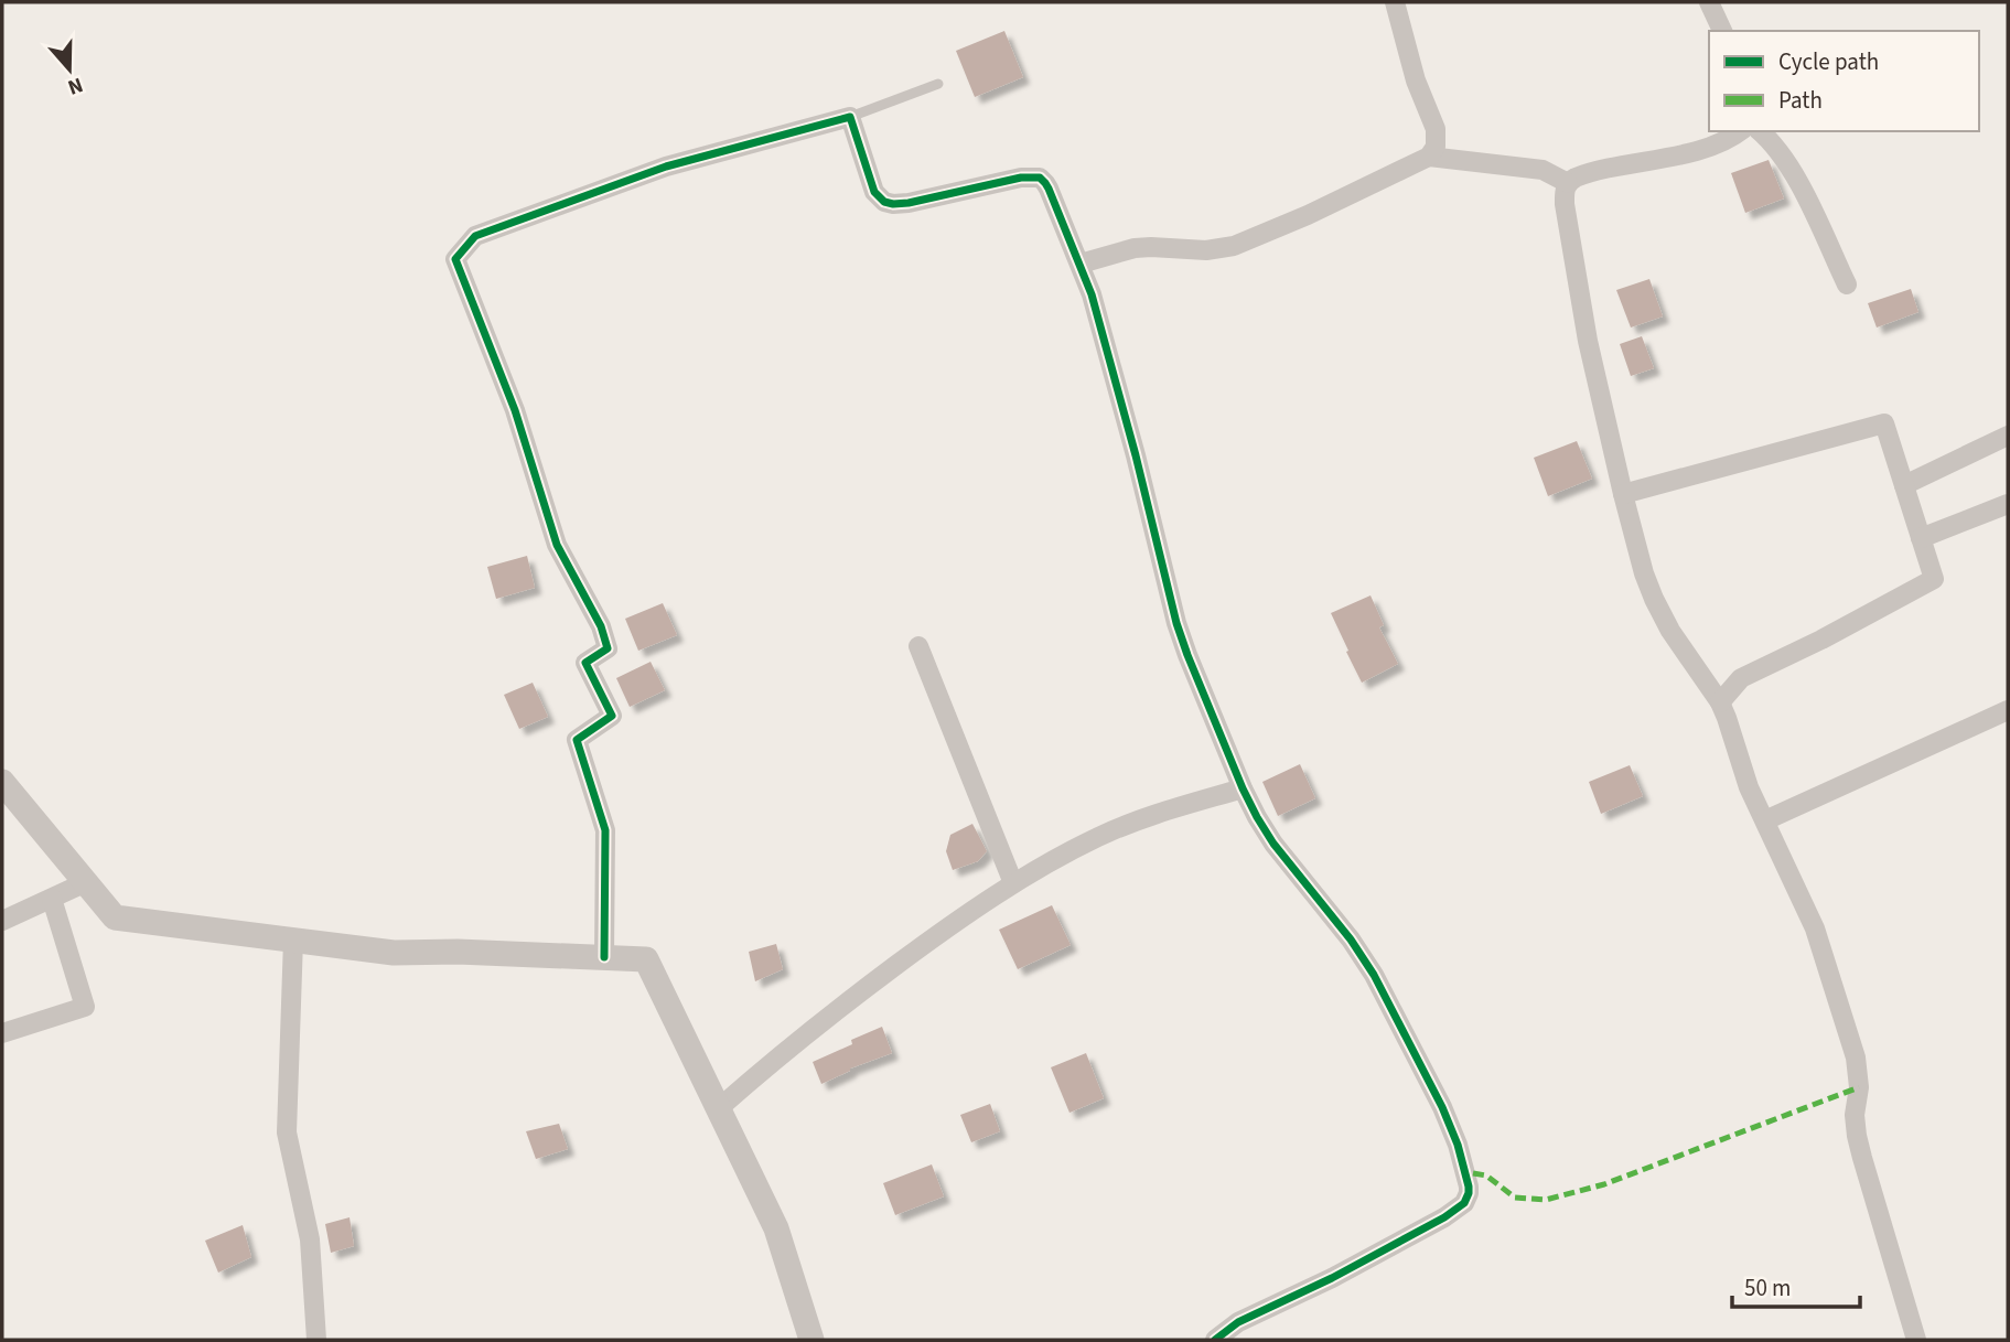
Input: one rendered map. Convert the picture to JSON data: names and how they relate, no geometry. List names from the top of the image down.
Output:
{
  "legend": ["Cycle path", "Path"],
  "scale_bar": "50 m",
  "north": "bottom"
}
